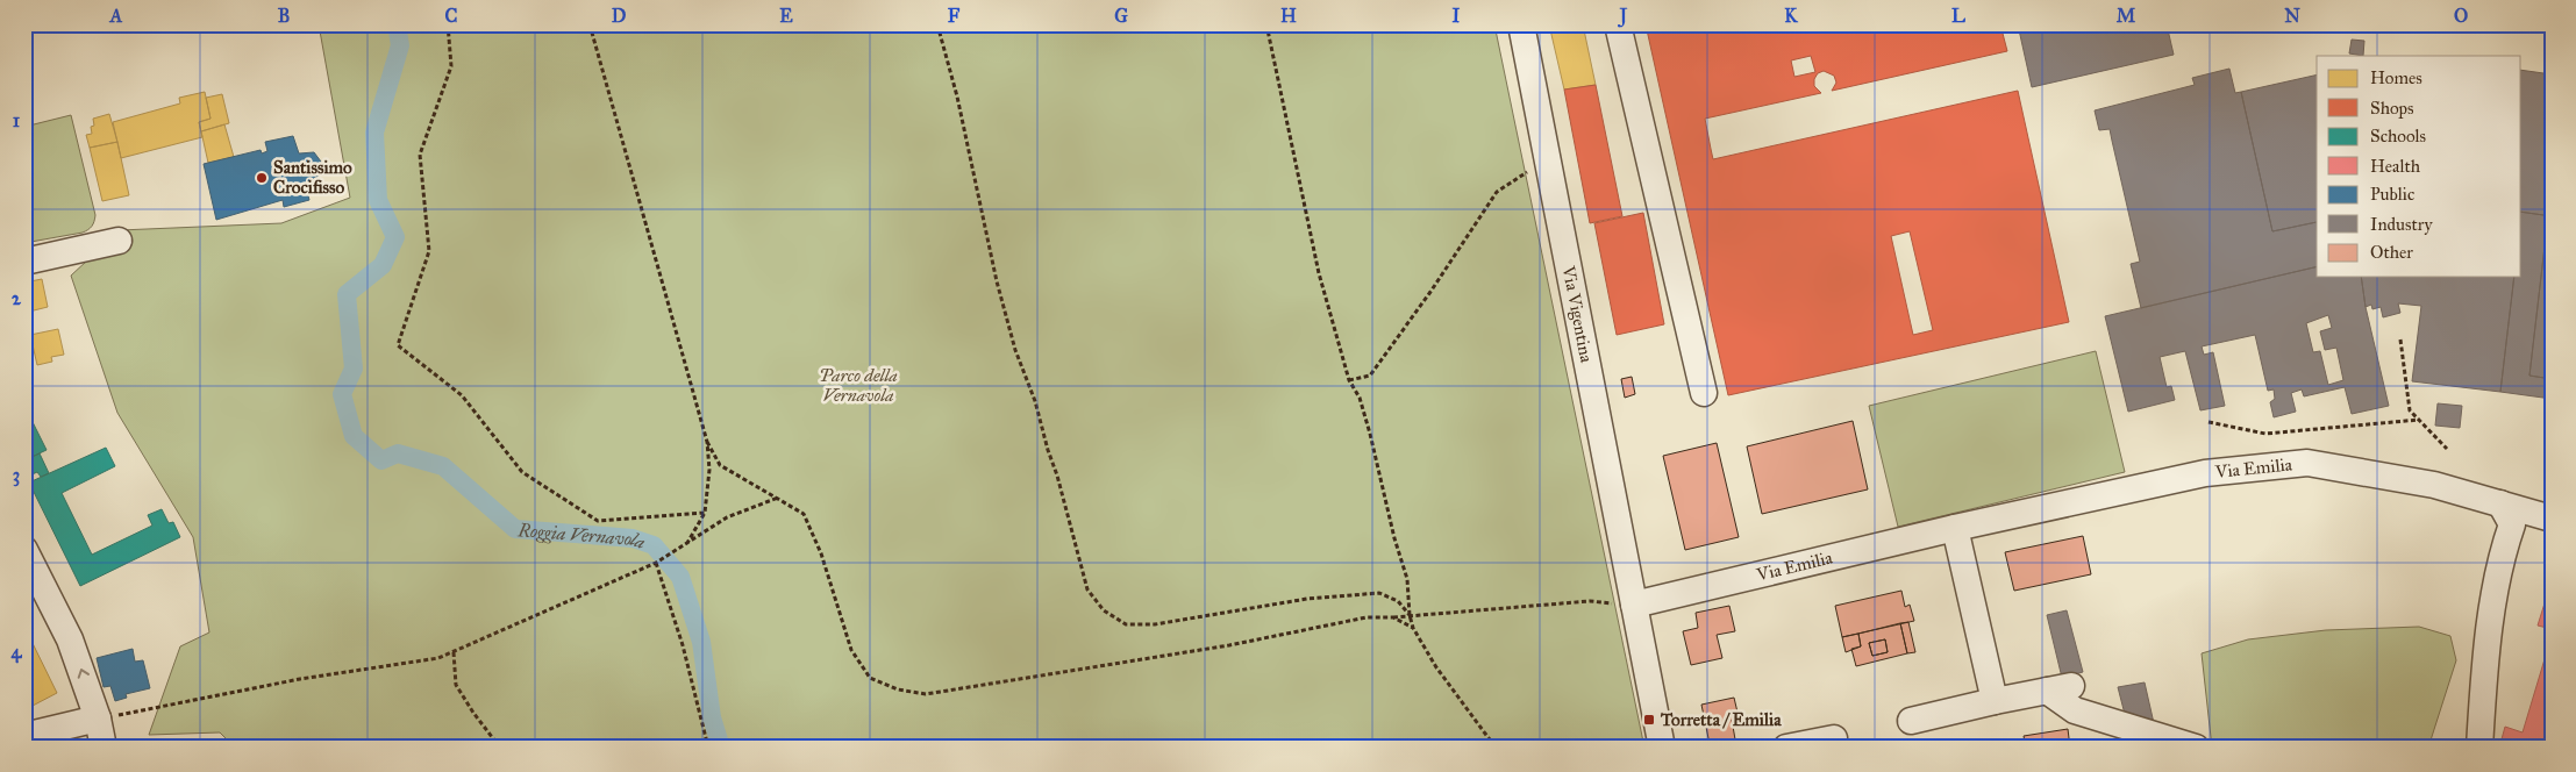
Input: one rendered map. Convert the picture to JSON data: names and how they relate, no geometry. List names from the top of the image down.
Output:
{
  "streets": {
    "street": ["Via Vigentina", "Via Emilia"]
  },
  "crossings": [
    ["Via Vigentina", "Via Emilia"]
  ],
  "water": ["Roggia Vernavola"],
  "parks": ["Parco della Vernavola"],
  "places": {
    "other": ["Santissimo Crocifisso"],
    "transit": ["Torretta / Emilia"]
  },
  "legend": [
    "Homes",
    "Shops",
    "Schools",
    "Health",
    "Public",
    "Industry",
    "Other"
  ],
  "grid": {
    "columns": [
      "A",
      "B",
      "C",
      "D",
      "E",
      "F",
      "G",
      "H",
      "I",
      "J",
      "K",
      "L",
      "M",
      "N",
      "O"
    ],
    "rows": [
      "1",
      "2",
      "3",
      "4"
    ]
  }
}
